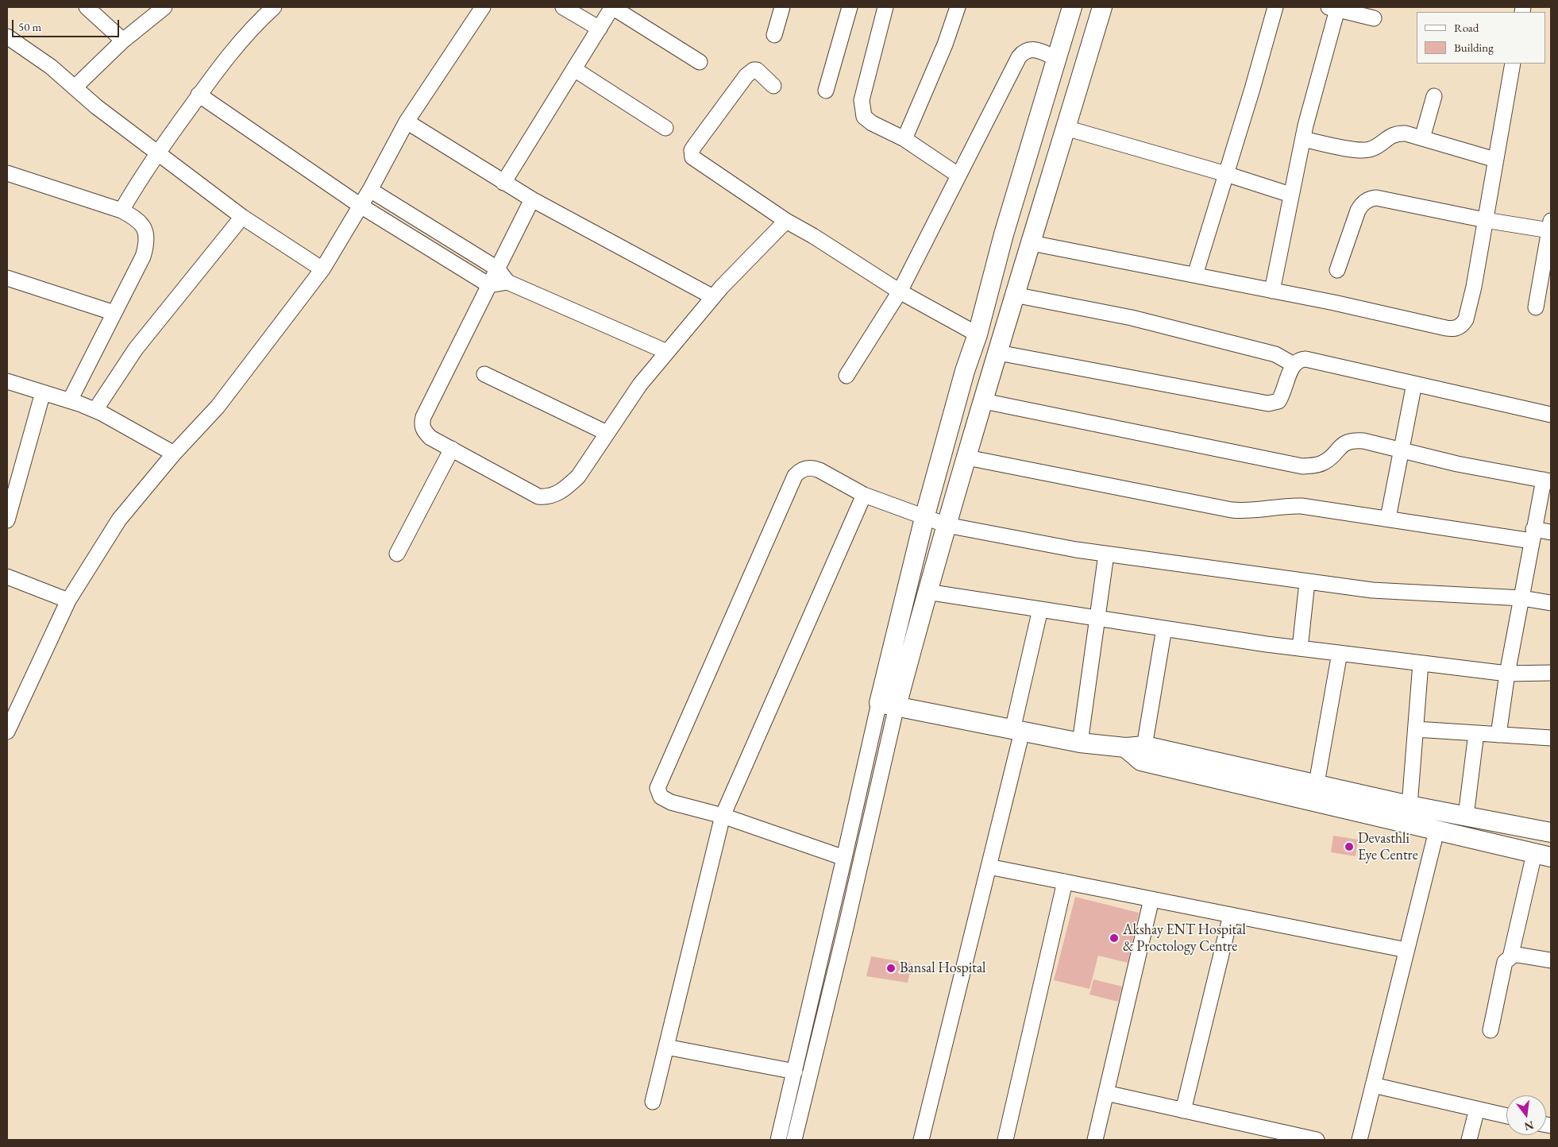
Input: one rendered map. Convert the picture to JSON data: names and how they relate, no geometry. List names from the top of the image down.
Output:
{
  "places": ["Devasthli Eye Centre", "Akshay ENT Hospital & Proctology Centre", "Bansal Hospital"],
  "legend": ["Road", "Building"],
  "scale_bar": "50 m",
  "north": "bottom"
}
